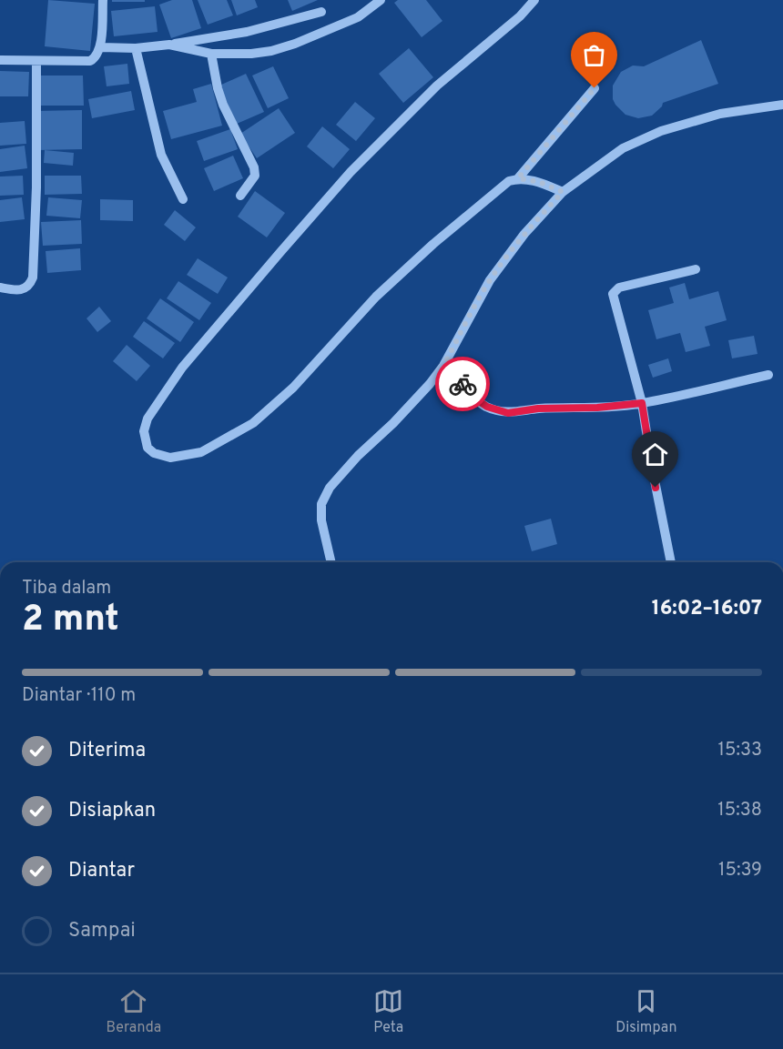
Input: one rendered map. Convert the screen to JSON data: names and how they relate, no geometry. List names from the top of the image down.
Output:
{
  "page": {
    "heading": ["2 mnt", "Tiba dalam", "16:02–16:07"],
    "bar": "Diantar · 110 m",
    "list": [
      ["Diterima", "15:33"],
      ["Disiapkan", "15:38"],
      ["Diantar", "15:39"],
      "Sampai"
    ],
    "tabs": ["Beranda", "Peta", "Disimpan"]
  }
}
